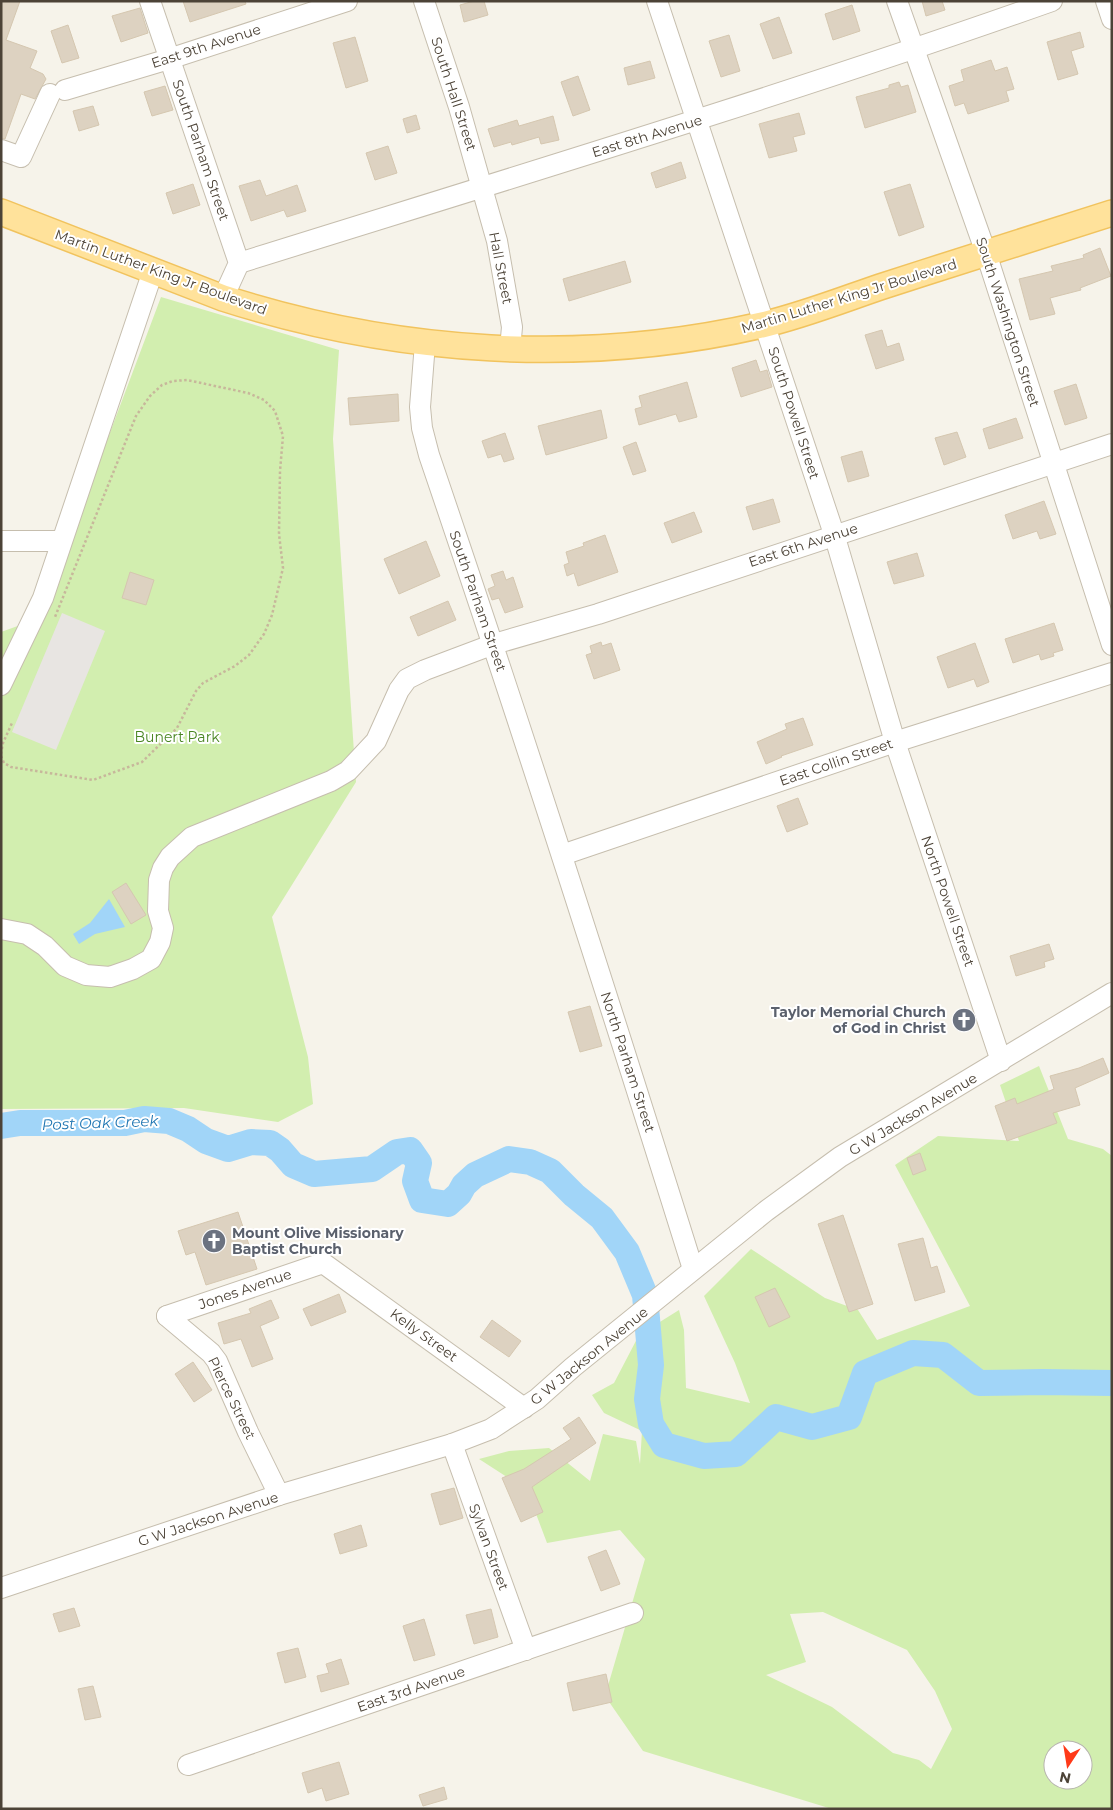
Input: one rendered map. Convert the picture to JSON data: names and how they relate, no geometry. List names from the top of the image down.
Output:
{
  "streets": {
    "main road": ["Martin Luther King Jr Boulevard"],
    "street": [
      "East 9th Avenue",
      "South Hall Street",
      "East 8th Avenue",
      "South Parham Street",
      "Hall Street",
      "South Washington Street",
      "South Powell Street",
      "East 6th Avenue",
      "East Collin Street",
      "North Powell Street",
      "North Parham Street",
      "G W Jackson Avenue",
      "Jones Avenue",
      "Kelly Street",
      "Pierce Street",
      "Sylvan Street",
      "East 3rd Avenue"
    ]
  },
  "crossings": [
    ["East 9th Avenue", "South Parham Street"],
    ["South Hall Street", "East 8th Avenue"],
    ["South Hall Street", "Hall Street"],
    ["East 8th Avenue", "South Parham Street"],
    ["East 8th Avenue", "Hall Street"],
    ["East 8th Avenue", "South Washington Street"],
    ["East 8th Avenue", "South Powell Street"],
    ["South Parham Street", "Martin Luther King Jr Boulevard"],
    ["South Parham Street", "East 6th Avenue"],
    ["South Parham Street", "East Collin Street"],
    ["South Parham Street", "North Parham Street"],
    ["Hall Street", "Martin Luther King Jr Boulevard"],
    ["Martin Luther King Jr Boulevard", "South Washington Street"],
    ["Martin Luther King Jr Boulevard", "South Powell Street"],
    ["South Washington Street", "East 6th Avenue"],
    ["South Powell Street", "East 6th Avenue"],
    ["South Powell Street", "East Collin Street"],
    ["South Powell Street", "North Powell Street"],
    ["East Collin Street", "North Powell Street"],
    ["East Collin Street", "North Parham Street"],
    ["North Powell Street", "G W Jackson Avenue"],
    ["North Parham Street", "G W Jackson Avenue"],
    ["G W Jackson Avenue", "Kelly Street"],
    ["G W Jackson Avenue", "Pierce Street"],
    ["G W Jackson Avenue", "Sylvan Street"],
    ["Jones Avenue", "Kelly Street"],
    ["Jones Avenue", "Pierce Street"],
    ["Sylvan Street", "East 3rd Avenue"]
  ],
  "water": ["Post Oak Creek"],
  "parks": ["Bunert Park"],
  "places": {
    "church": ["Taylor Memorial Church of God in Christ", "Mount Olive Missionary Baptist Church"]
  },
  "north": "bottom"
}
